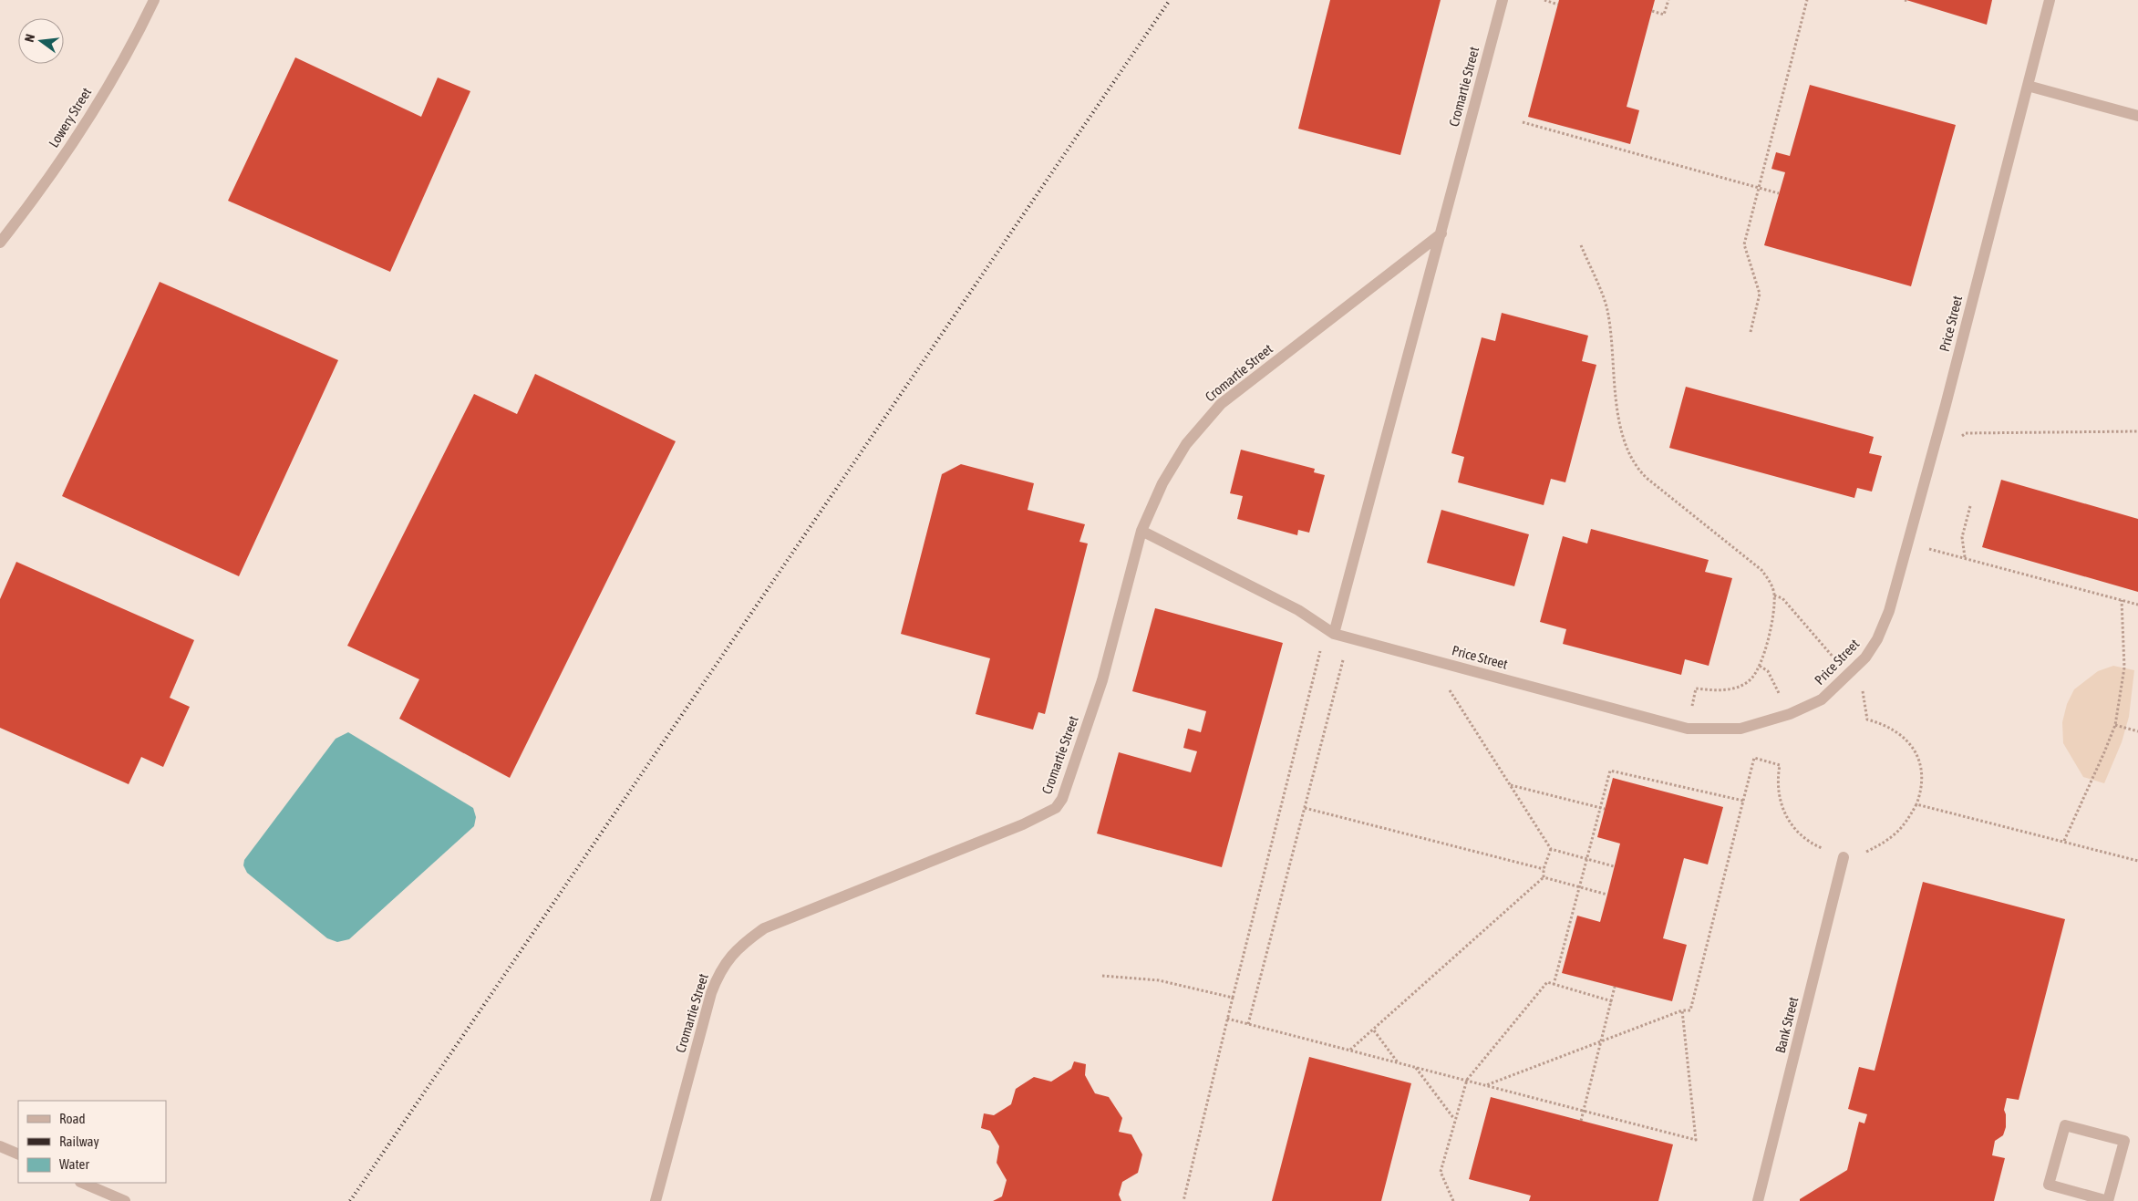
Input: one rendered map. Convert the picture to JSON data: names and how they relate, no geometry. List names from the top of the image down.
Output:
{
  "streets": {
    "street": [
      "Cromartie Street",
      "Lowery Street",
      "Price Street",
      "Bank Street"
    ]
  },
  "crossings": [
    ["Cromartie Street", "Price Street"]
  ],
  "legend": ["Road", "Railway", "Water"],
  "north": "left"
}
